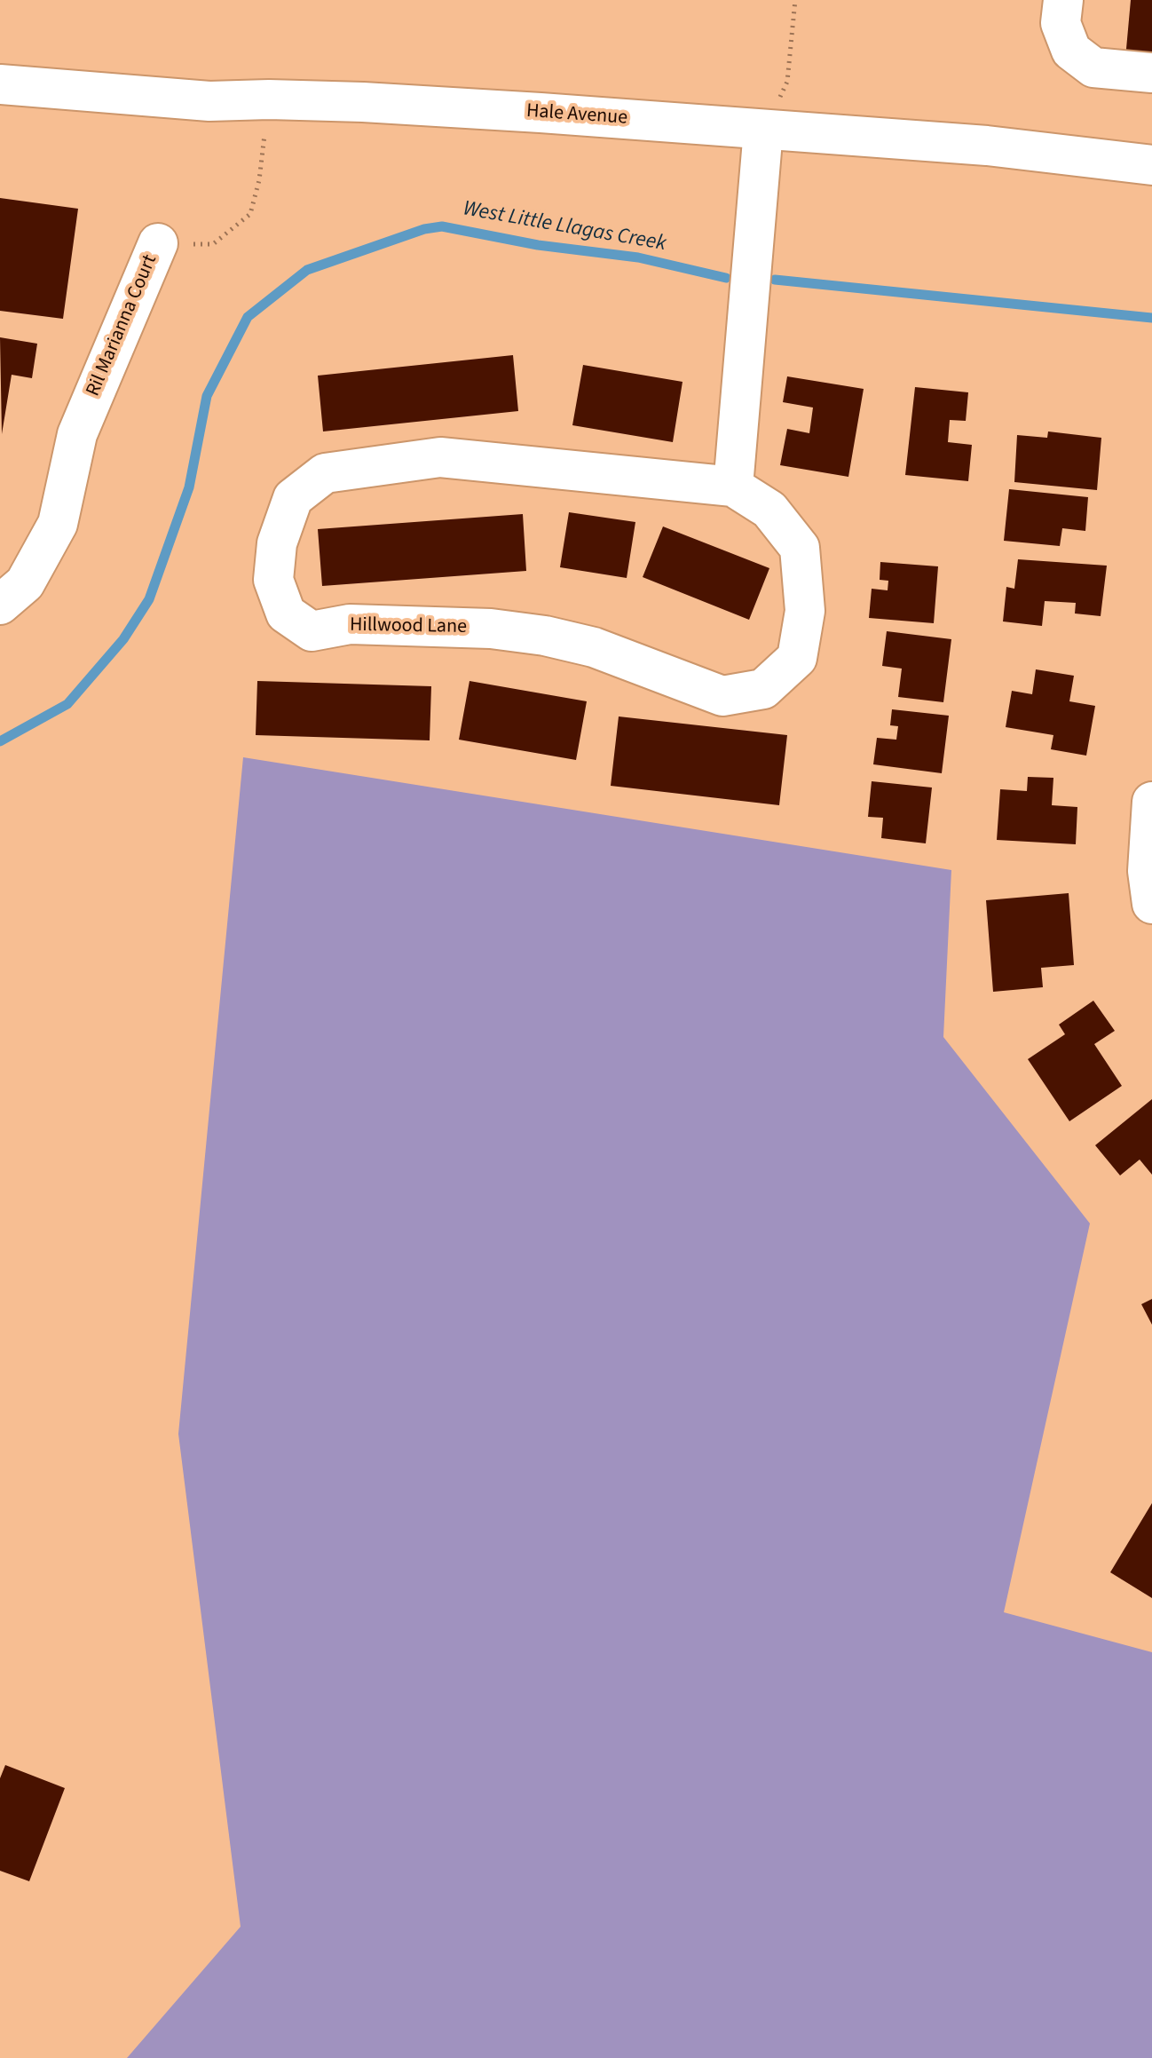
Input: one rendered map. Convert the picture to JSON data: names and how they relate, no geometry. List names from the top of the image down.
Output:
{
  "streets": {
    "street": ["Hale Avenue", "Ril Marianna Court", "Hillwood Lane"]
  },
  "crossings": [
    ["Hale Avenue", "Ril Marianna Court"]
  ],
  "water": ["West Little Llagas Creek"]
}
